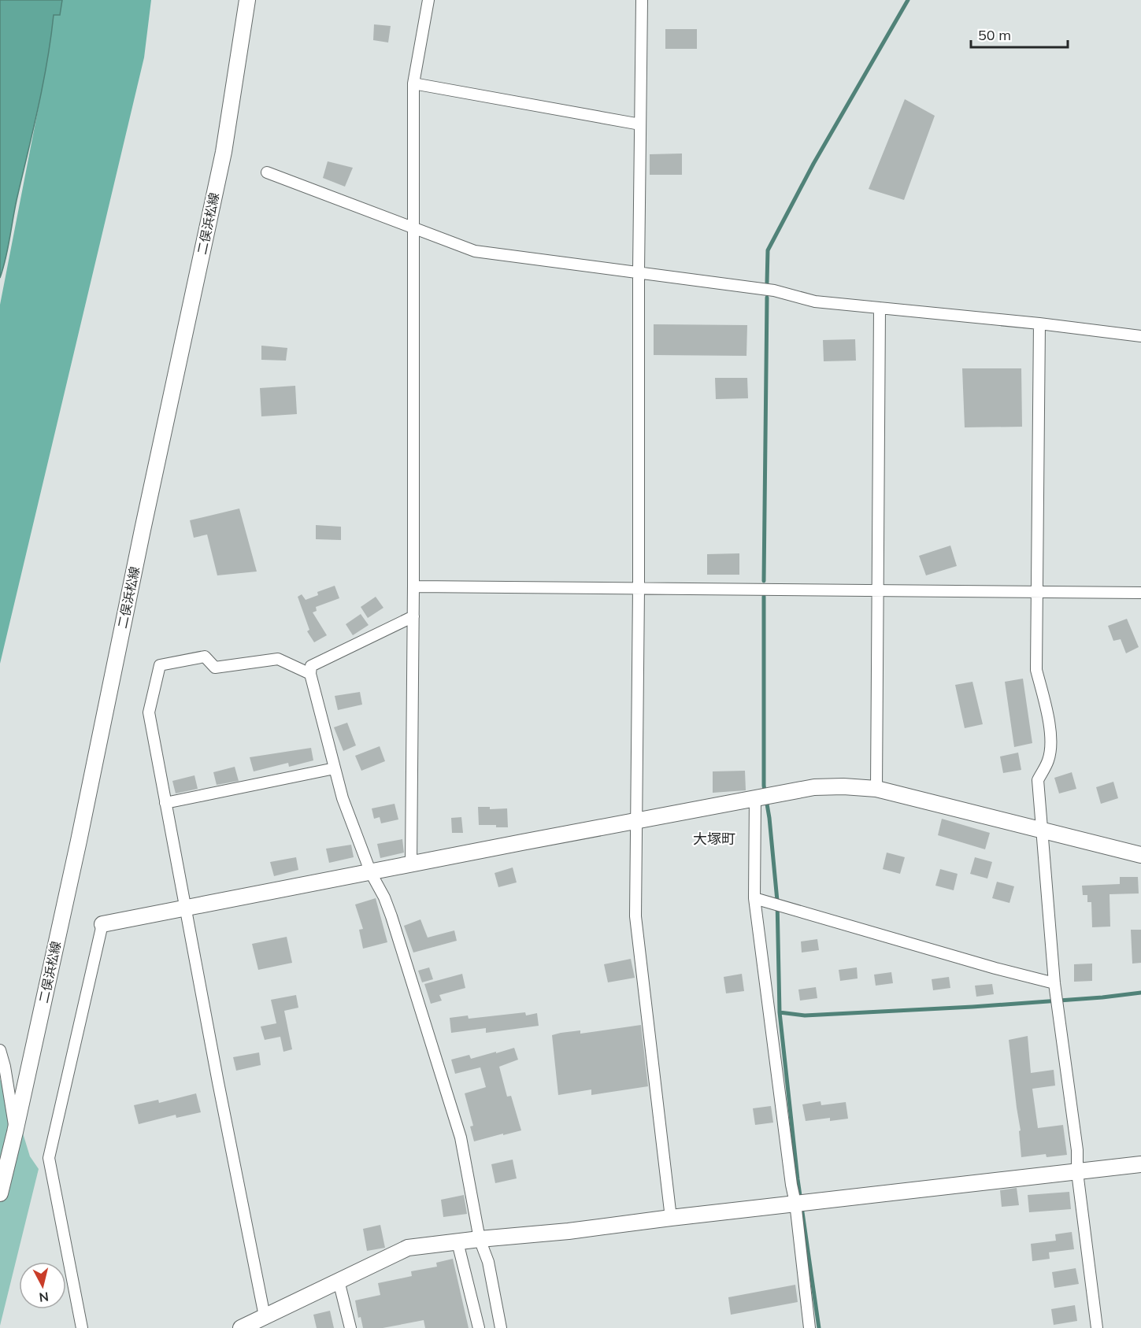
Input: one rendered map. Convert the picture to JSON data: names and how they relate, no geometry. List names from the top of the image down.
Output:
{
  "streets": {
    "street": ["二俣浜松線"]
  },
  "districts": ["大塚町"],
  "scale_bar": "50 m",
  "north": "bottom"
}
